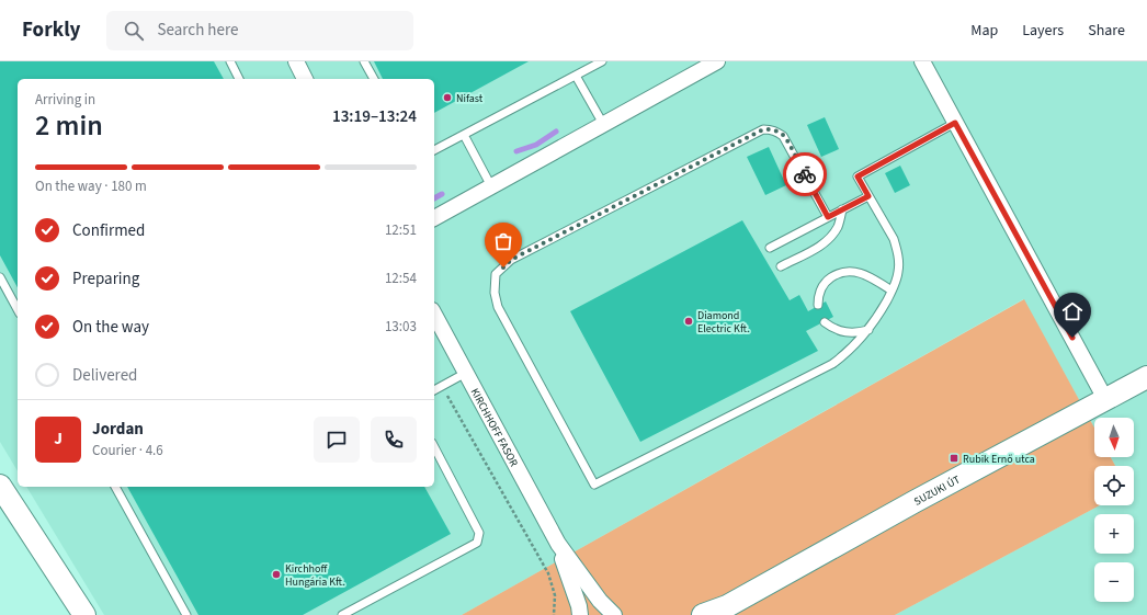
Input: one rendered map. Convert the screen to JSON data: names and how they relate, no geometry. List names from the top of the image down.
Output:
{
  "streets": {
    "main road": ["SUZUKI ÚT"],
    "street": ["KIRCHHOFF FASOR"]
  },
  "places": {
    "other": ["Nifast", "Diamond Electric Kft.", "Kirchhoff Hungária Kft."],
    "transit": ["Rubik Ernő utca"]
  },
  "north": "bottom",
  "page": {
    "header": "Forkly",
    "search": "Search here",
    "nav": ["Map", "Layers", "Share"],
    "heading": ["2 min", "Arriving in", "13:19–13:24"],
    "panel": ["Jordan", "Courier · 4.6"],
    "bar": "On the way · 180 m",
    "list": [
      ["Confirmed", "12:51"],
      ["Preparing", "12:54"],
      ["On the way", "13:03"],
      "Delivered"
    ],
    "round": "J",
    "map_buttons": ["+", "−"]
  }
}
